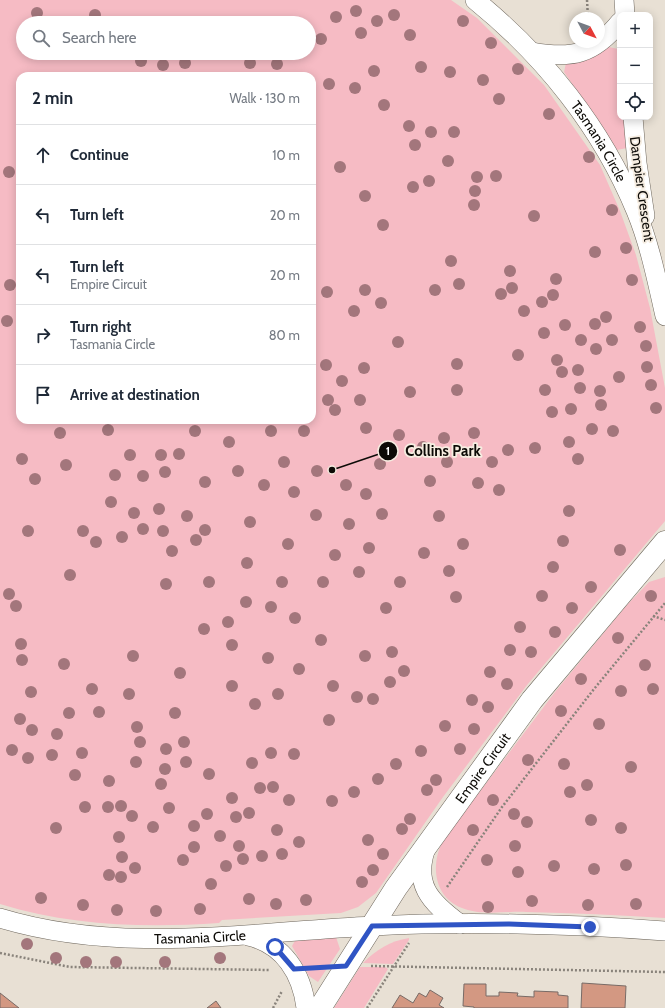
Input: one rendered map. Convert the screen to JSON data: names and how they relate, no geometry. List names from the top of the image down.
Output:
{
  "streets": {
    "street": ["Tasmania Circle", "Dampier Crescent", "Empire Circuit"]
  },
  "crossings": [
    ["Tasmania Circle", "Dampier Crescent"],
    ["Tasmania Circle", "Empire Circuit"]
  ],
  "places": ["Collins Park"],
  "north": "bottom right",
  "page": {
    "map_buttons": ["+", "−"],
    "search": "Search here",
    "heading": ["2 min", "Walk · 130 m"],
    "list": [
      ["Continue", "10 m"],
      ["Turn left", "20 m"],
      ["Turn left", "Empire Circuit", "20 m"],
      ["Turn right", "Tasmania Circle", "80 m"],
      "Arrive at destination"
    ]
  }
}
